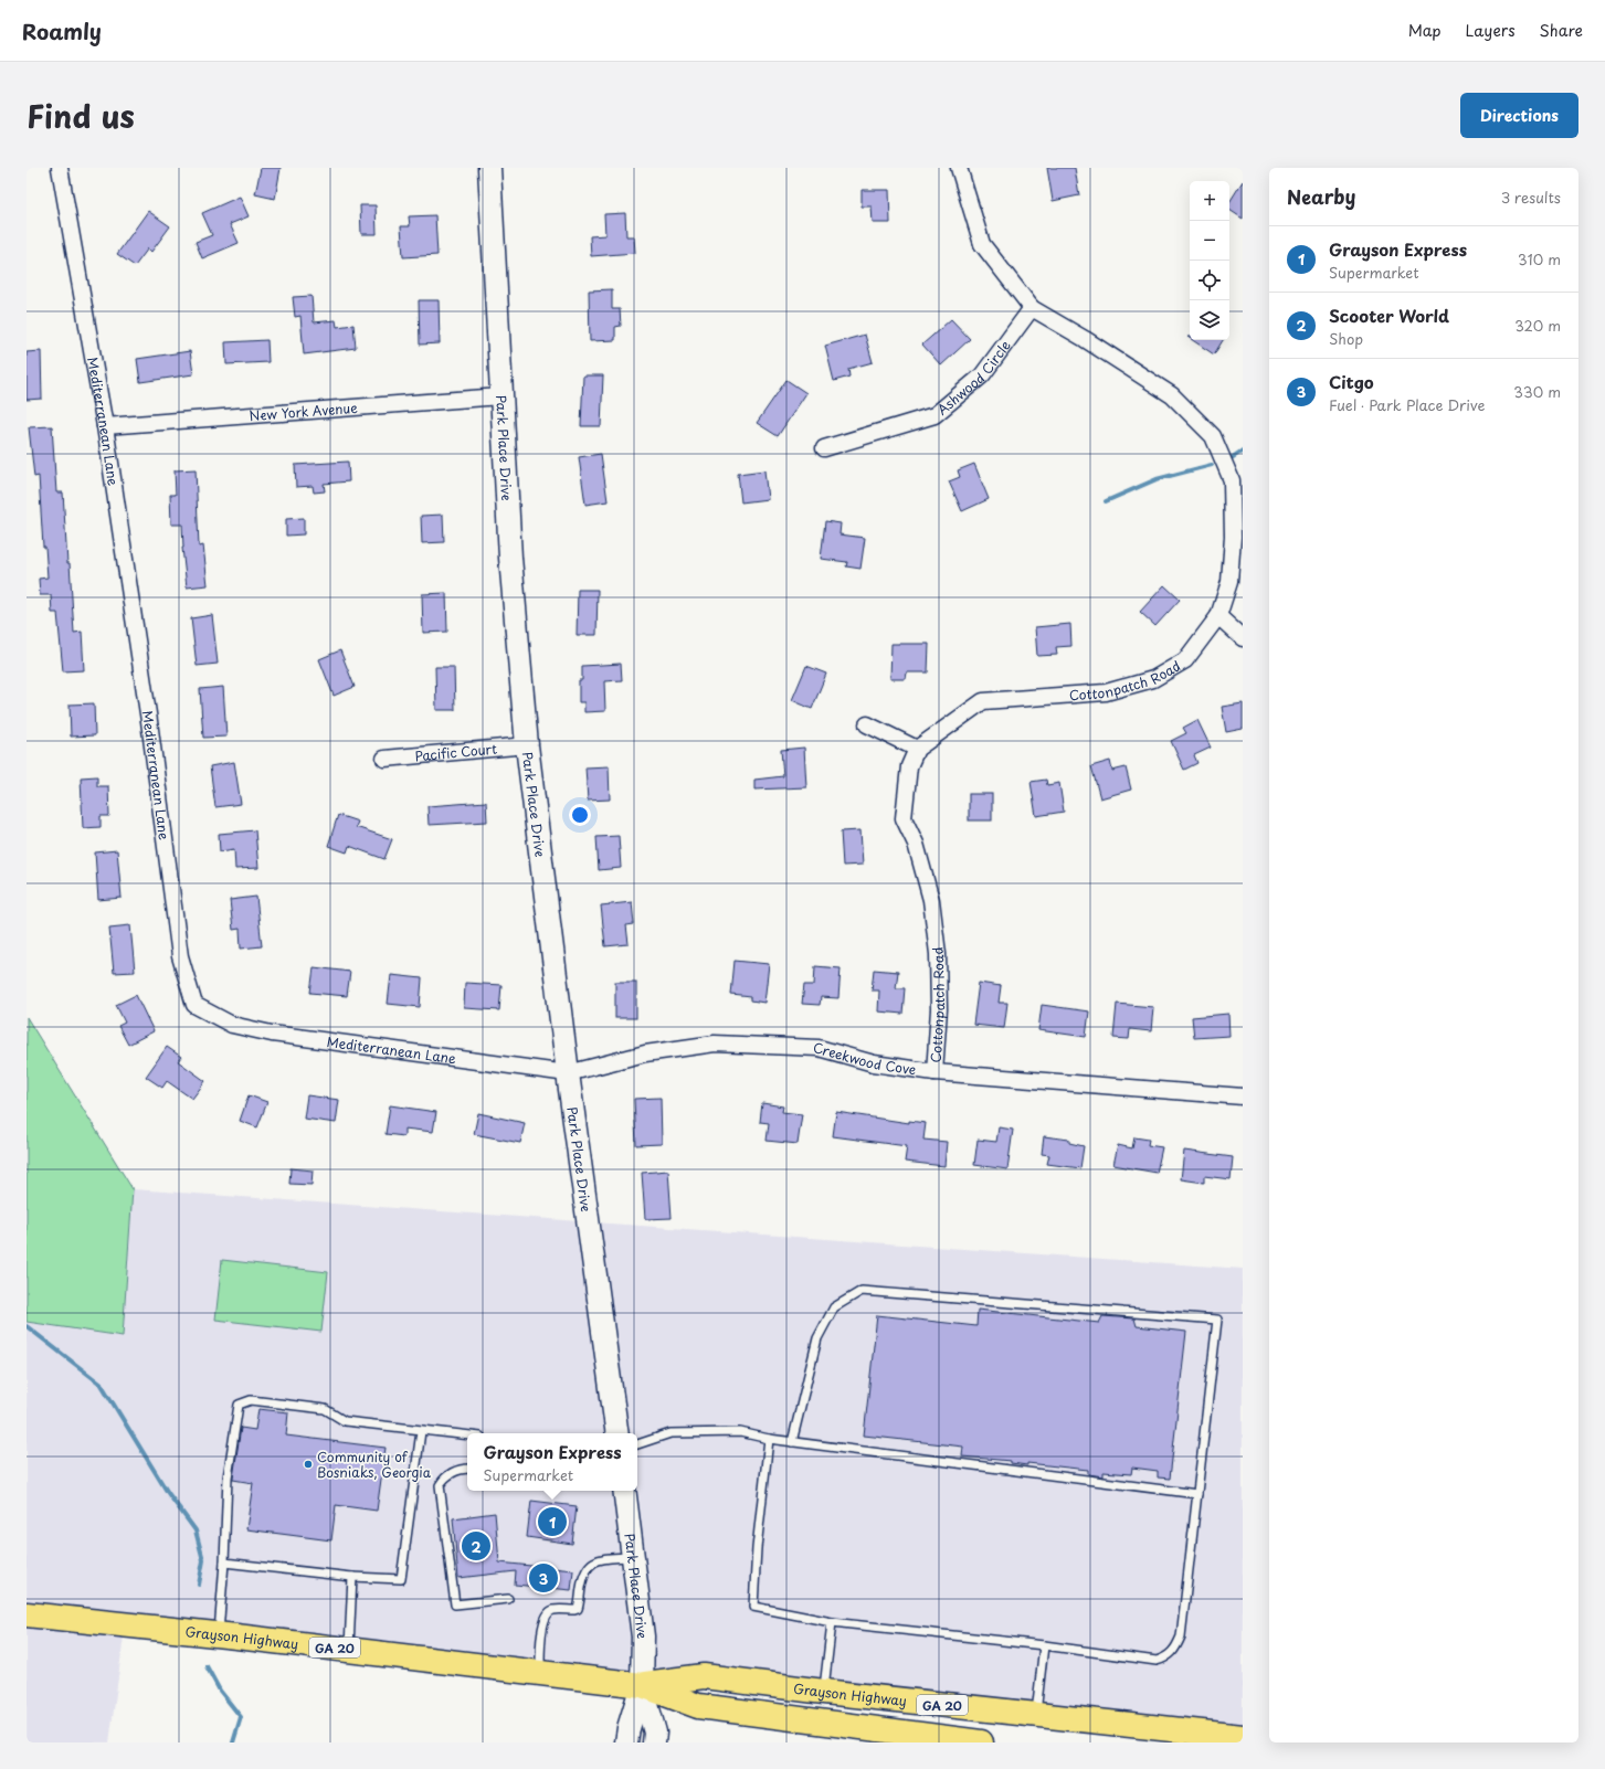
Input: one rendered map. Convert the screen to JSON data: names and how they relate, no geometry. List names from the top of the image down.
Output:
{
  "streets": {
    "main road": ["Grayson Highway", "GA 20"],
    "street": [
      "Ashwood Circle",
      "New York Avenue",
      "Mediterranean Lane",
      "Park Place Drive",
      "Cottonpatch Road",
      "Pacific Court",
      "Creekwood Cove"
    ]
  },
  "crossings": [
    ["Ashwood Circle", "Cottonpatch Road"],
    ["New York Avenue", "Mediterranean Lane"],
    ["New York Avenue", "Park Place Drive"],
    ["Mediterranean Lane", "Park Place Drive"],
    ["Mediterranean Lane", "Creekwood Cove"],
    ["Park Place Drive", "Pacific Court"],
    ["Park Place Drive", "Creekwood Cove"],
    ["Park Place Drive", "Grayson Highway"],
    ["Cottonpatch Road", "Creekwood Cove"]
  ],
  "places": ["Community of Bosniaks, Georgia"],
  "page": {
    "header": "Roamly",
    "nav": ["Map", "Layers", "Share"],
    "title": "Find us",
    "buttons": "Directions",
    "heading": ["Nearby", "3 results"],
    "map_buttons": ["+", "−"],
    "list": [
      {
        "mark": "1",
        "name": "Grayson Express",
        "note": "Supermarket",
        "value": "310 m"
      },
      {
        "mark": "2",
        "name": "Scooter World",
        "note": "Shop",
        "value": "320 m"
      },
      {
        "mark": "3",
        "name": "Citgo",
        "note": "Fuel · Park Place Drive",
        "value": "330 m"
      }
    ],
    "popup": ["Grayson Express", "Supermarket"],
    "pins": ["1", "2", "3"]
  }
}
